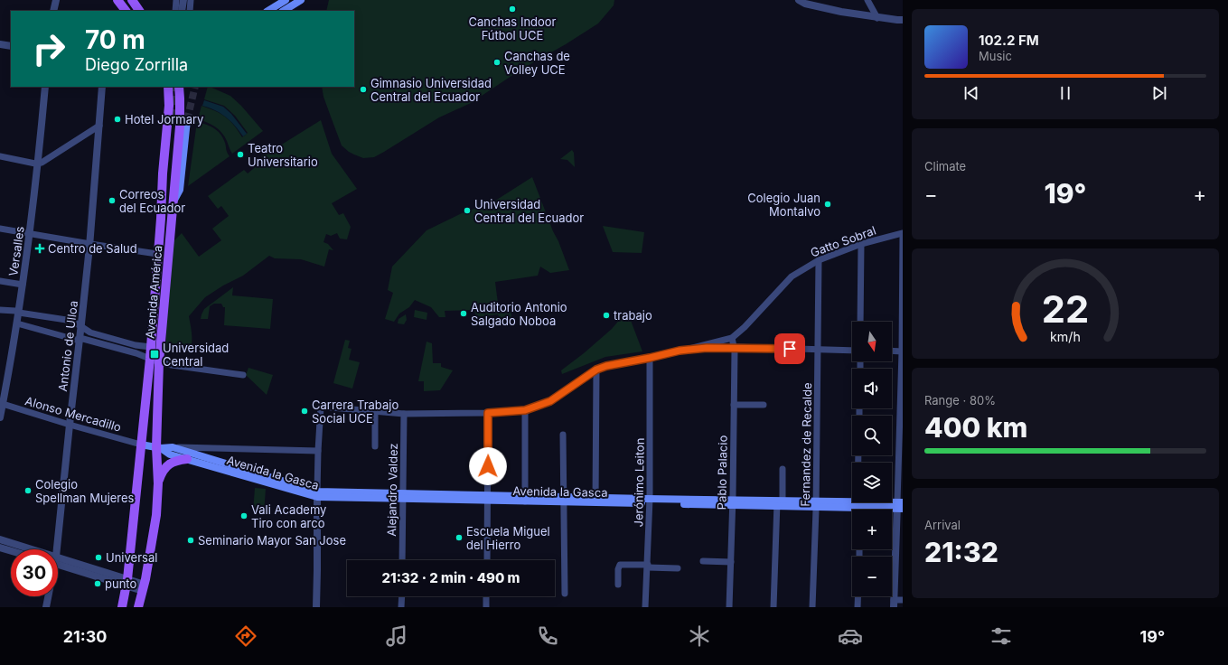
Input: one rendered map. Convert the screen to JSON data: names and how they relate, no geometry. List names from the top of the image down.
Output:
{
  "streets": {
    "main road": ["Avenida América", "Avenida la Gasca"],
    "street": [
      "Gatto Sobral",
      "Versalles",
      "Antonio de Ulloa",
      "Alonso Mercadillo",
      "Fernandez de Recalde",
      "Pablo Palacio",
      "Jerónimo Leiton",
      "Alejandro Valdez"
    ]
  },
  "crossings": [
    ["Gatto Sobral", "Fernandez de Recalde"],
    ["Gatto Sobral", "Pablo Palacio"],
    ["Versalles", "Alonso Mercadillo"],
    ["Avenida América", "Alonso Mercadillo"],
    ["Avenida América", "Avenida la Gasca"],
    ["Antonio de Ulloa", "Alonso Mercadillo"],
    ["Alonso Mercadillo", "Avenida la Gasca"],
    ["Fernandez de Recalde", "Avenida la Gasca"],
    ["Avenida la Gasca", "Pablo Palacio"],
    ["Avenida la Gasca", "Jerónimo Leiton"],
    ["Avenida la Gasca", "Alejandro Valdez"]
  ],
  "places": {
    "other": [
      "Canchas Indoor Fútbol UCE",
      "Canchas de Volley UCE",
      "Gimnasio Universidad Central del Ecuador",
      "Hotel Jormary",
      "Teatro Universitario",
      "Correos del Ecuador",
      "Colegio Juan Montalvo",
      "Universidad Central del Ecuador",
      "Auditorio Antonio Salgado Noboa",
      "trabajo",
      "Carrera Trabajo Social UCE",
      "Colegio Spellman Mujeres",
      "Vali Academy Tiro con arco",
      "Escuela Miguel del Hierro",
      "Seminario Mayor San Jose",
      "Universal",
      "punto"
    ],
    "health": ["Centro de Salud"],
    "transit": ["Universidad Central"]
  },
  "north": "bottom",
  "page": {
    "turn": ["70 m", "Diego Zorrilla"],
    "song": ["102.2 FM", "Music"],
    "tile": [
      "Climate",
      ["Range · 80%", "400 km"],
      ["Arrival", "21:32"]
    ],
    "heat": ["−", "19°", "+"],
    "map_buttons": ["+", "−"],
    "limit": "30",
    "trip": "21:32 · 2 min · 490 m",
    "tabs": ["21:30", "19°"],
    "gauge": ["22", "km/h"]
  }
}
